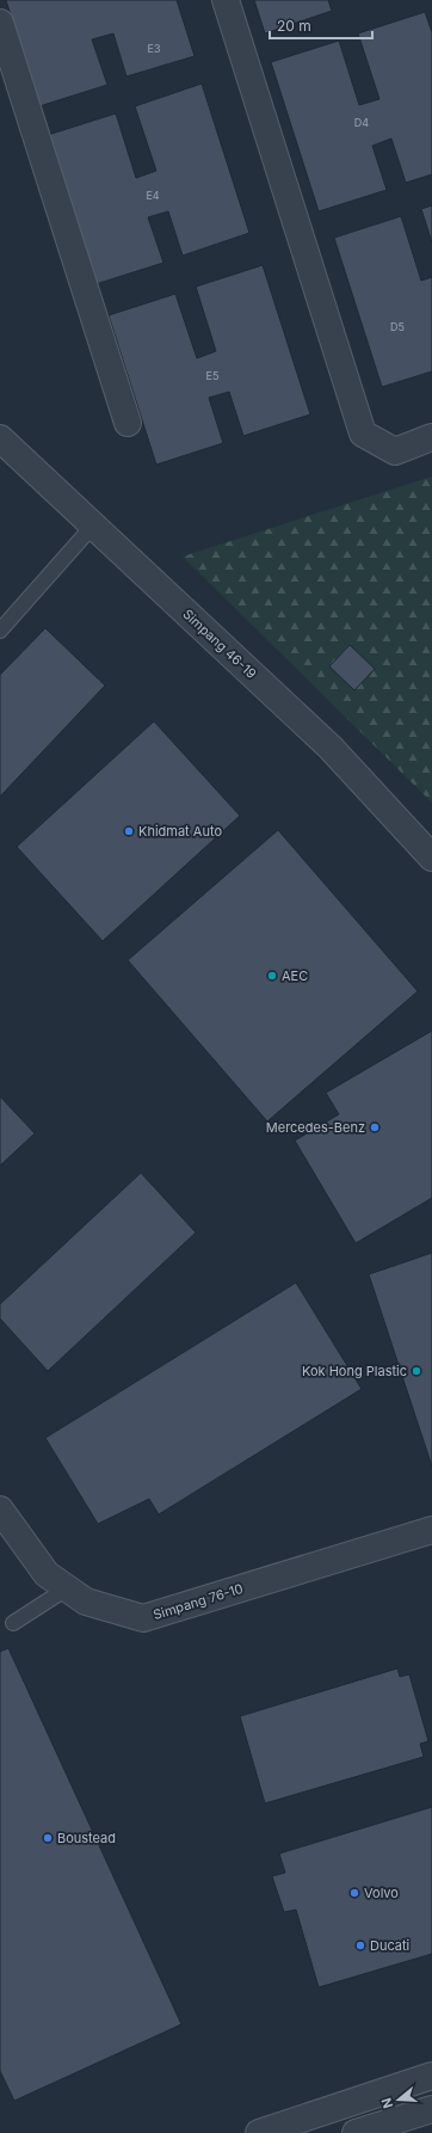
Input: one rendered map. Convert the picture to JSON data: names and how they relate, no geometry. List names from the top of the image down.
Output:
{
  "streets": {
    "street": ["Simpang 46-19", "Simpang 76-10"]
  },
  "places": [
    "Khidmat Auto",
    "AEC",
    "Mercedes-Benz",
    "Kok Hong Plastic",
    "Boustead",
    "Volvo",
    "Ducati"
  ],
  "house_numbers": [
    "E3",
    "D4",
    "E4",
    "D5",
    "E5"
  ],
  "scale_bar": "20 m",
  "north": "left"
}
